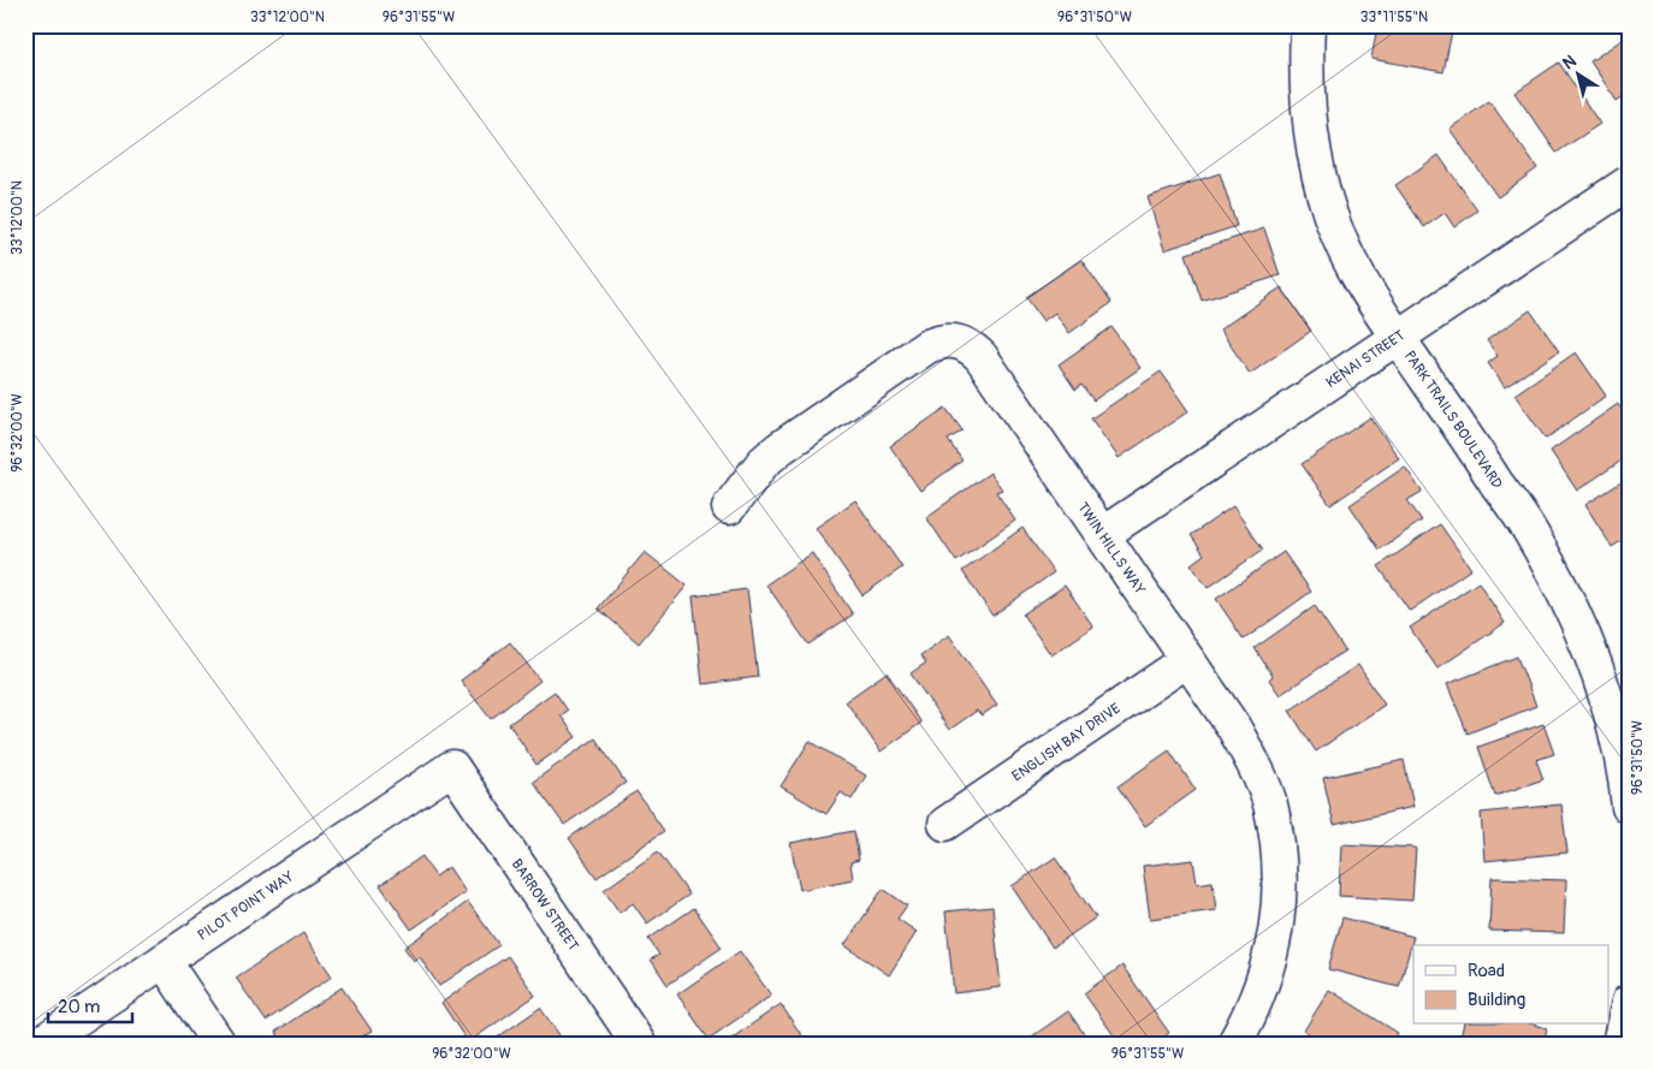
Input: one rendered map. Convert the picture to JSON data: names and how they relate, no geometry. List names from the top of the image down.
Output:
{
  "streets": {
    "street": [
      "KENAI STREET",
      "PARK TRAILS BOULEVARD",
      "TWIN HILLS WAY",
      "ENGLISH BAY DRIVE",
      "PILOT POINT WAY",
      "BARROW STREET"
    ]
  },
  "crossings": [
    ["KENAI STREET", "PARK TRAILS BOULEVARD"],
    ["KENAI STREET", "TWIN HILLS WAY"],
    ["TWIN HILLS WAY", "ENGLISH BAY DRIVE"],
    ["PILOT POINT WAY", "BARROW STREET"]
  ],
  "legend": ["Road", "Building"],
  "scale_bar": "20 m",
  "north": "top left",
  "coordinates": [
    "33°12'00\"N",
    "96°31'55\"W",
    "96°31'50\"W",
    "33°11'55\"N",
    "96°32'00\"W"
  ]
}
